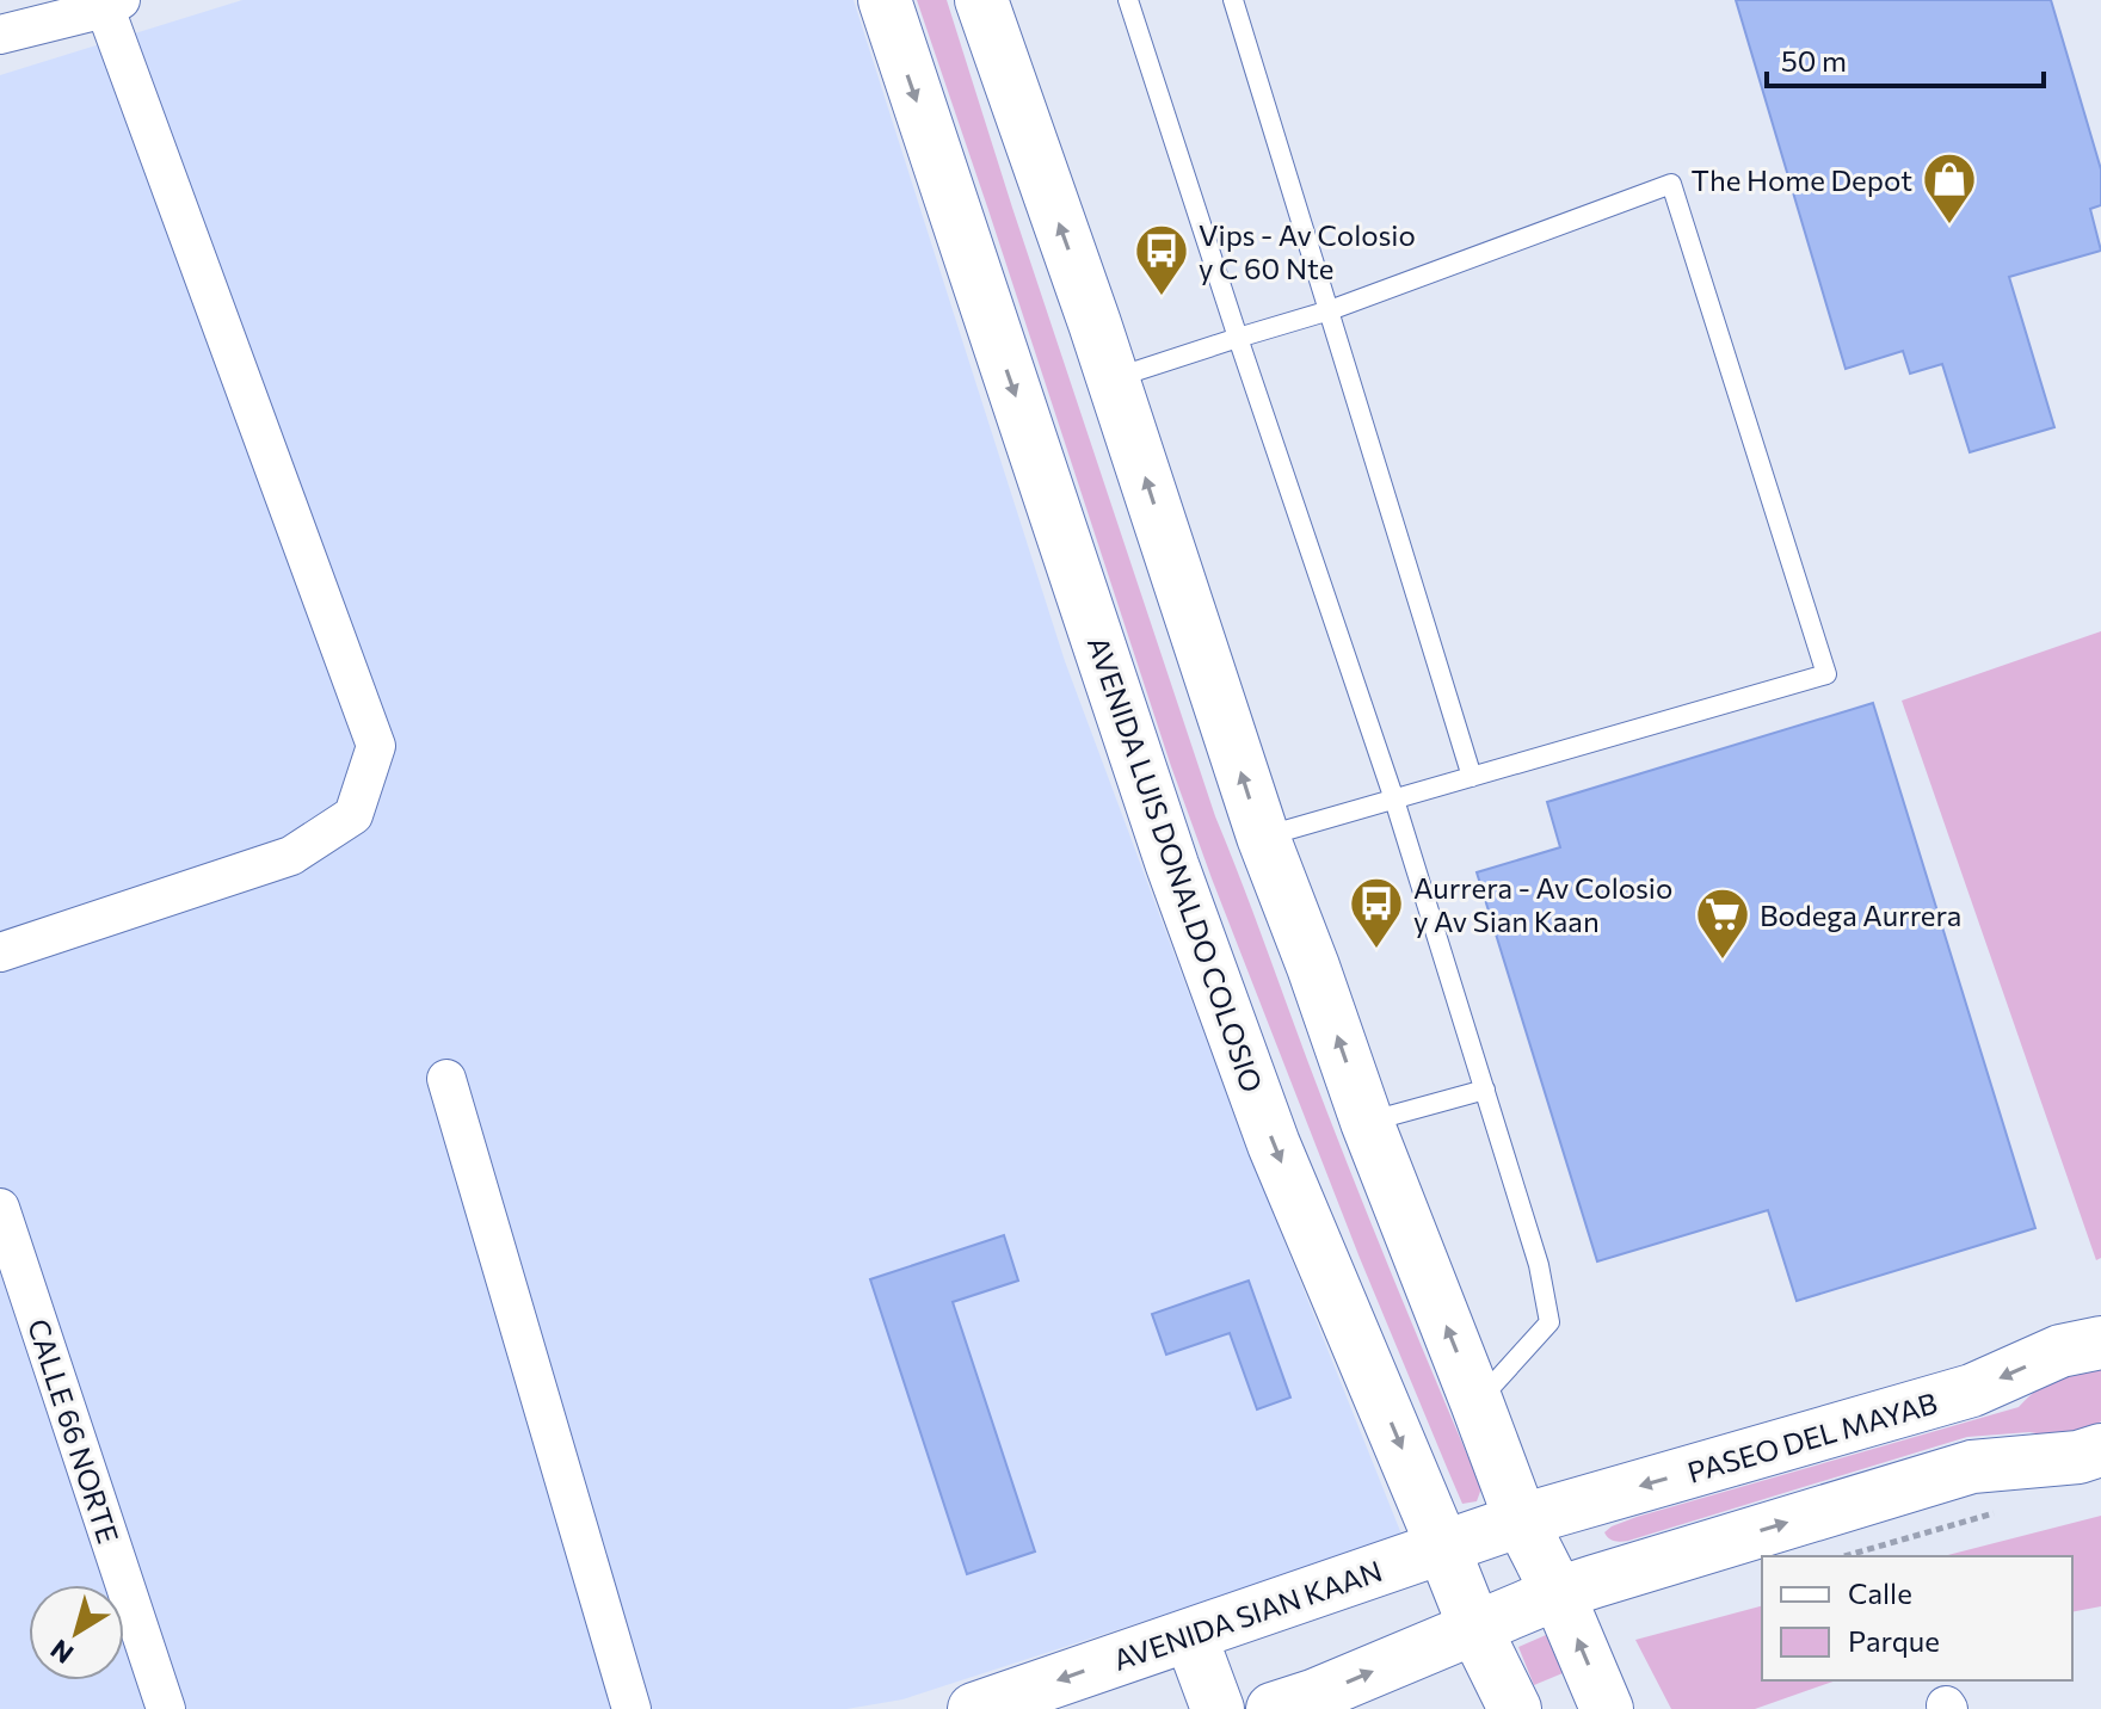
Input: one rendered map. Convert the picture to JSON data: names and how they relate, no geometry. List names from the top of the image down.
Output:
{
  "streets": {
    "main road": ["AVENIDA LUIS DONALDO COLOSIO", "PASEO DEL MAYAB", "AVENIDA SIAN KAAN"],
    "street": ["CALLE 66 NORTE"]
  },
  "crossings": [
    ["AVENIDA LUIS DONALDO COLOSIO", "AVENIDA SIAN KAAN"],
    ["PASEO DEL MAYAB", "AVENIDA SIAN KAAN"]
  ],
  "one_way": ["AVENIDA SIAN KAAN"],
  "places": {
    "shop": ["The Home Depot"],
    "bus stop": ["Vips - Av Colosio y C 60 Nte", "Aurrera - Av Colosio y Av Sian Kaan"],
    "supermarket": ["Bodega Aurrera"]
  },
  "legend": ["Calle", "Parque"],
  "scale_bar": "50 m",
  "north": "bottom left"
}
